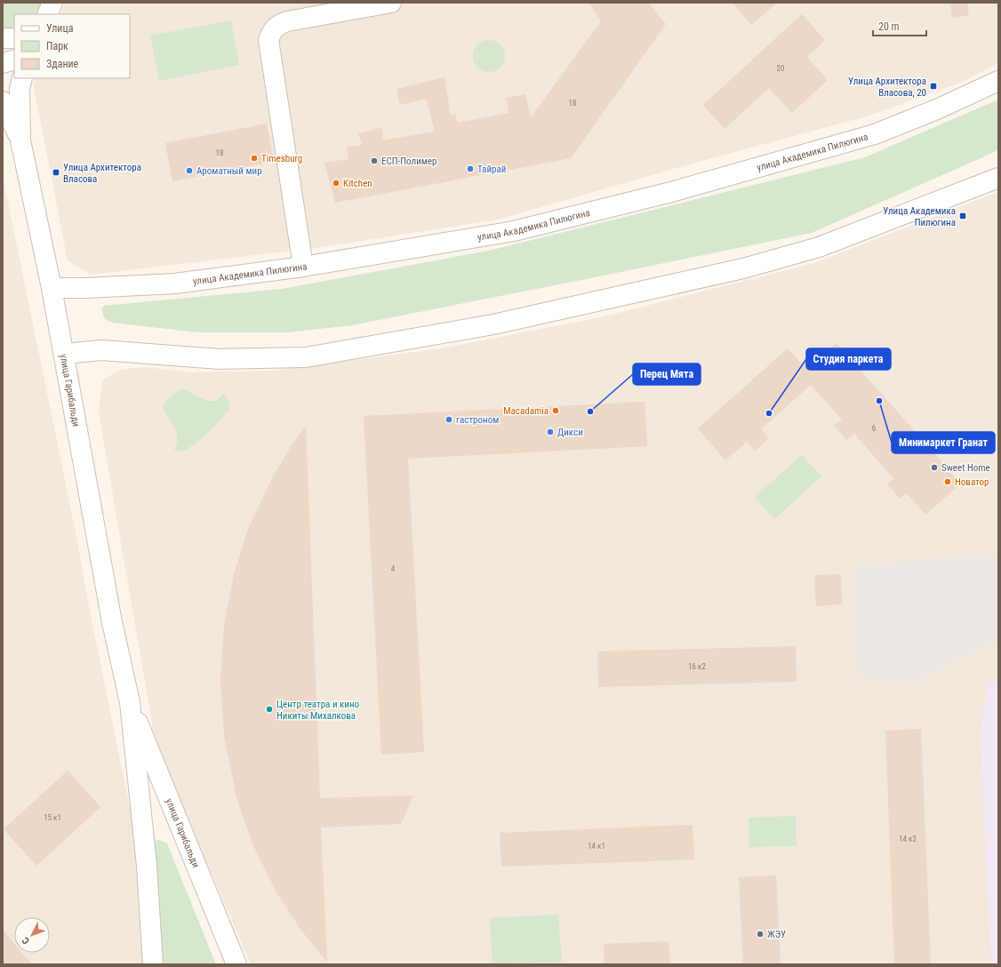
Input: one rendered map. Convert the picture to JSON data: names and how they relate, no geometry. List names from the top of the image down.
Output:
{
  "streets": {
    "street": ["улица Академика Пилюгина", "улица Гарибальди"]
  },
  "crossings": [
    ["улица Академика Пилюгина", "улица Гарибальди"]
  ],
  "places": {
    "transit": ["Улица Архитектора Власова, 20", "Улица Архитектора Власова", "Улица Академика Пилюгина"],
    "other": [
      "Timesburg",
      "ЕСП-Полимер",
      "Тайрай",
      "Ароматный мир",
      "Kitchen",
      "Минимаркет Гранат",
      "Macadamia",
      "Перец Мята",
      "Студия паркета",
      "гастроном",
      "Дикси",
      "Sweet Home",
      "Новатор",
      "Центр театра и кино Никиты Михалкова",
      "ЖЭУ"
    ]
  },
  "house_numbers": [
    "20",
    "18",
    "18",
    "6",
    "4",
    "16 к2",
    "15 к1",
    "14 к2",
    "14 к1"
  ],
  "legend": ["Улица", "Парк", "Здание"],
  "scale_bar": "20 m",
  "north": "bottom left"
}
